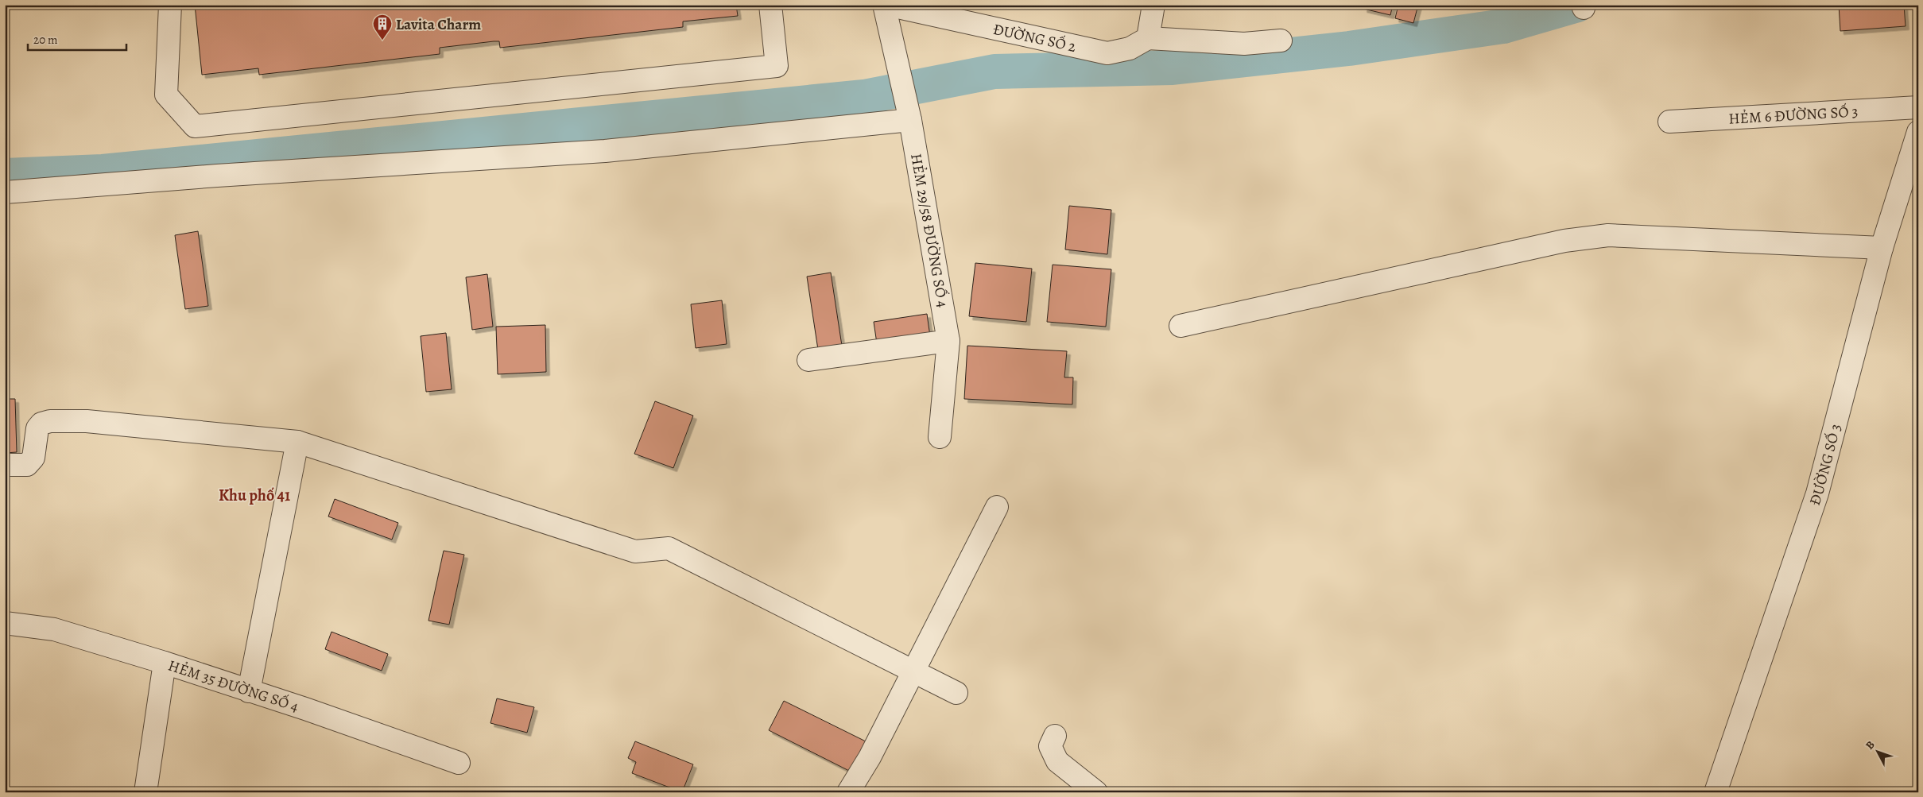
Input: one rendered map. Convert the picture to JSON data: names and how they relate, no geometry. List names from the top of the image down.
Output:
{
  "streets": {
    "street": [
      "ĐƯỜNG SỐ 2",
      "HẺM 6 ĐƯỜNG SỐ 3",
      "HẺM 29/58 ĐƯỜNG SỐ 4",
      "ĐƯỜNG SỐ 3",
      "HẺM 35 ĐƯỜNG SỐ 4"
    ]
  },
  "crossings": [
    ["ĐƯỜNG SỐ 2", "HẺM 29/58 ĐƯỜNG SỐ 4"]
  ],
  "districts": ["Khu phố 41"],
  "places": {
    "building": ["Lavita Charm"]
  },
  "scale_bar": "20 m",
  "north": "top left"
}
